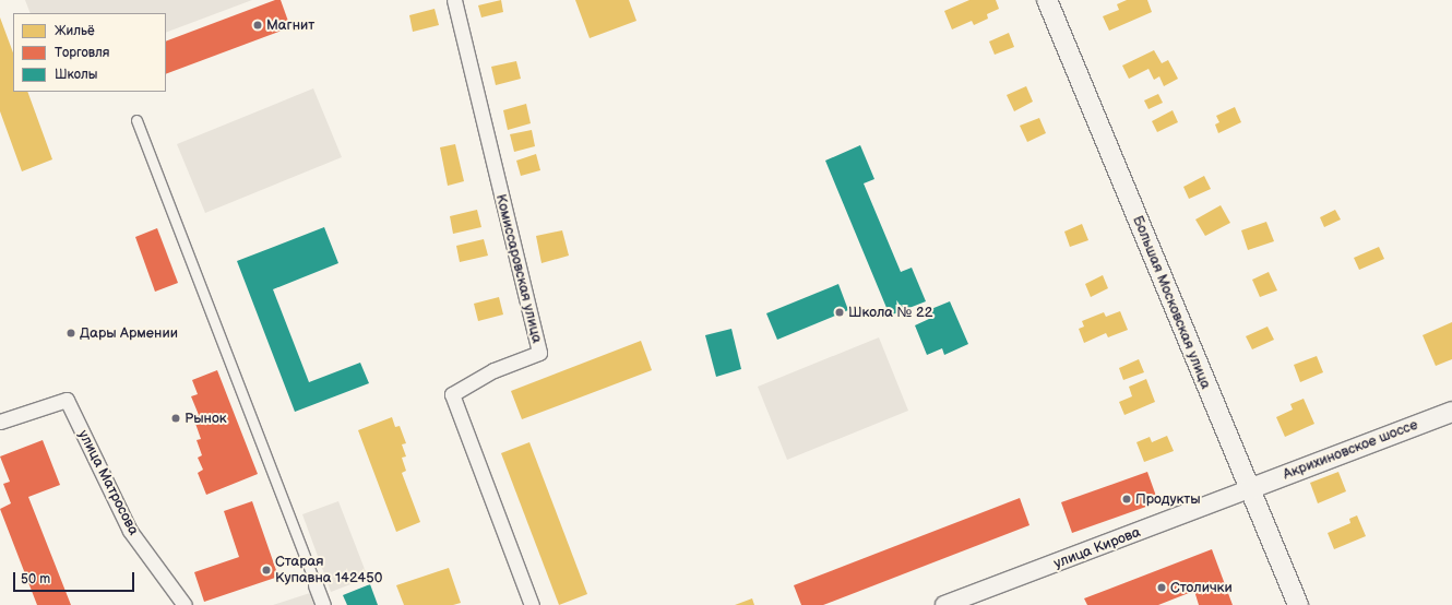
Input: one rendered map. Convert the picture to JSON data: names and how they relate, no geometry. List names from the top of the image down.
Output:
{
  "streets": {
    "main road": ["Большая Московская улица", "Акрихиновское шоссе"],
    "street": ["Комиссаровская улица", "улица Матросова", "улица Кирова"]
  },
  "crossings": [
    ["Большая Московская улица", "Акрихиновское шоссе"],
    ["Большая Московская улица", "улица Кирова"],
    ["Акрихиновское шоссе", "улица Кирова"]
  ],
  "places": [
    "Магнит",
    "Школа № 22",
    "Дары Армении",
    "Рынок",
    "Продукты",
    "Старая Купавна 142450",
    "Столички"
  ],
  "legend": ["Жильё", "Торговля", "Школы"],
  "scale_bar": "50 m"
}
